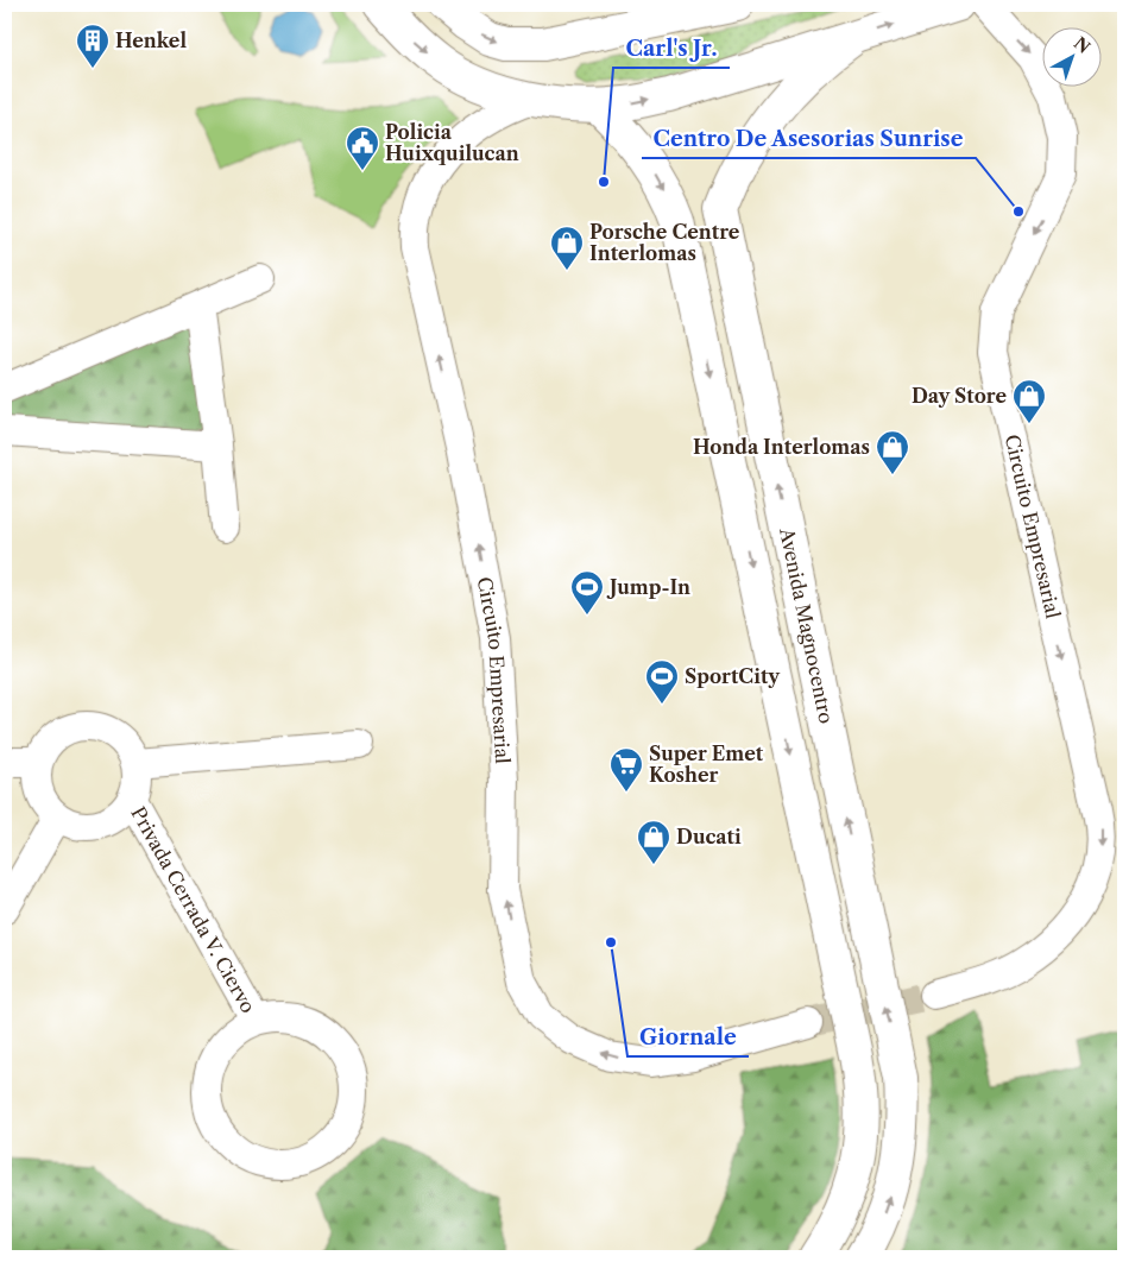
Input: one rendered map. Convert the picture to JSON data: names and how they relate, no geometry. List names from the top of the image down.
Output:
{
  "streets": {
    "street": ["Circuito Empresarial", "Avenida Magnocentro", "Privada Cerrada V. Ciervo"]
  },
  "places": {
    "building": ["Henkel"],
    "public building": ["Policia Huixquilucan"],
    "other": ["Carl's Jr.", "Centro De Asesorias Sunrise", "Giornale"],
    "shop": [
      "Porsche Centre Interlomas",
      "Day Store",
      "Honda Interlomas",
      "Ducati"
    ],
    "sports": ["Jump-In", "SportCity"],
    "supermarket": ["Super Emet Kosher"]
  },
  "north": "top right"
}
